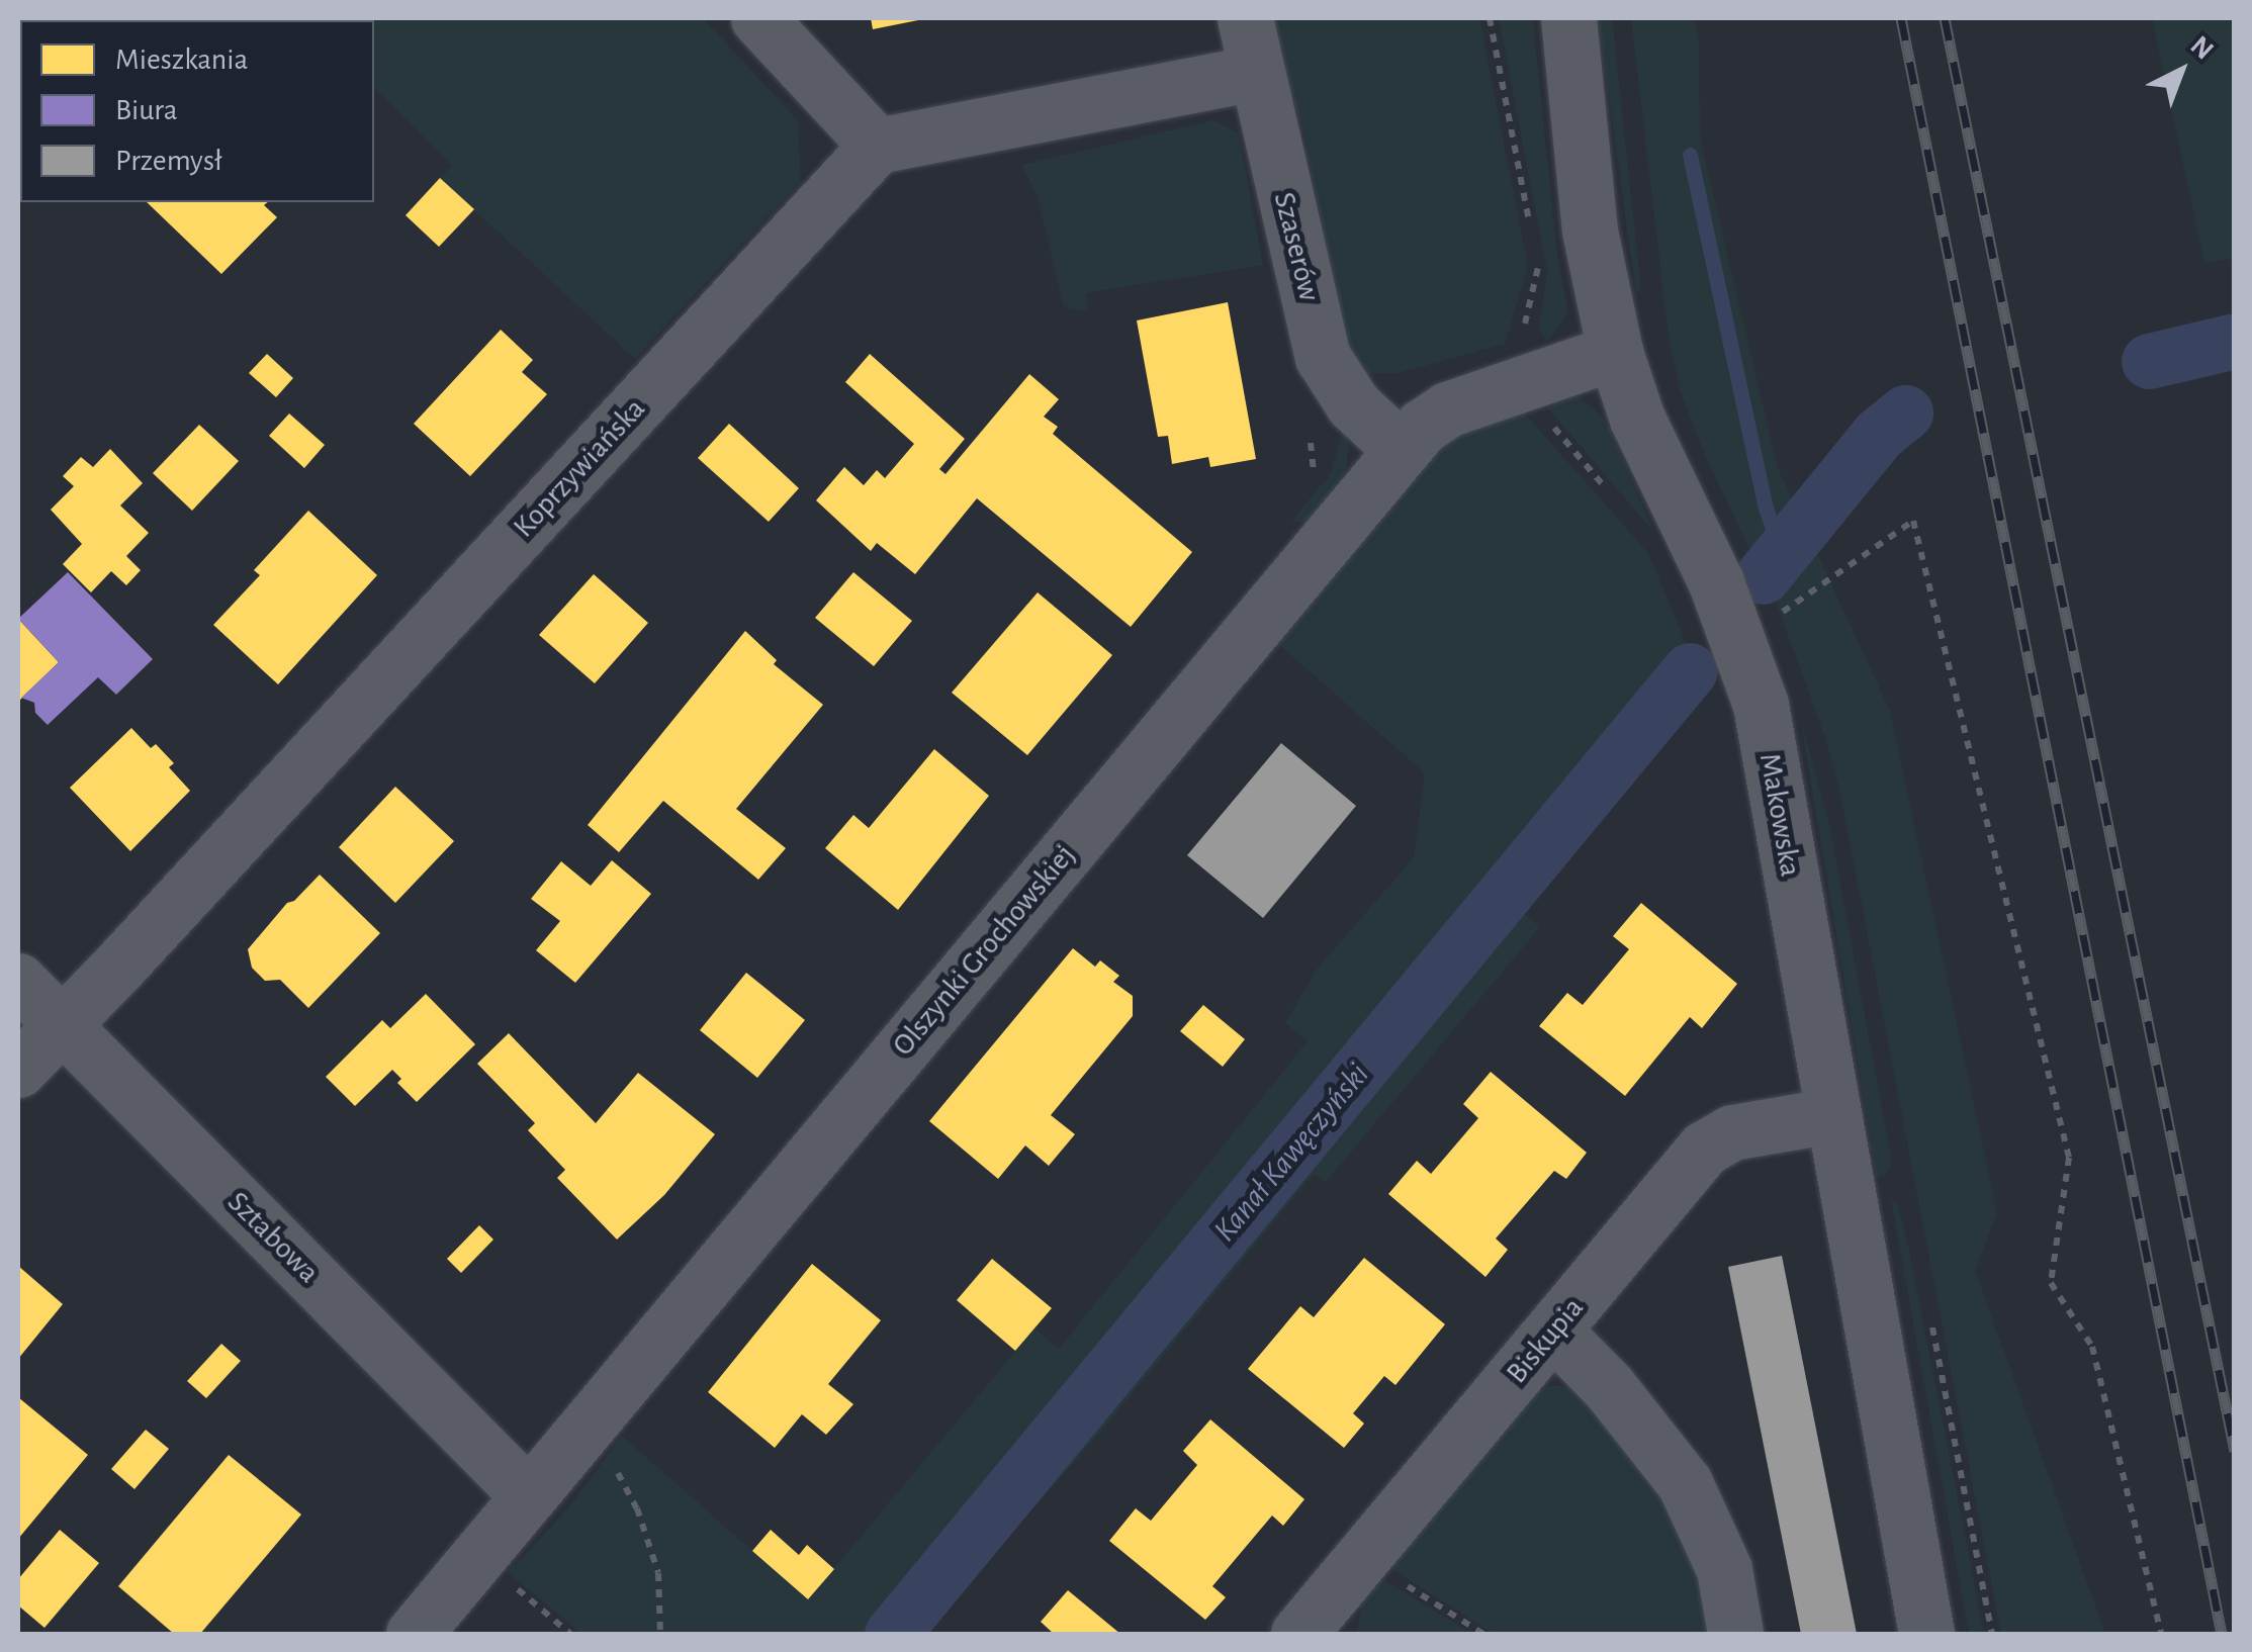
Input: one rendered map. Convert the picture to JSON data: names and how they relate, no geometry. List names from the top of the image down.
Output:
{
  "streets": {
    "street": [
      "Szaserów",
      "Koprzywiańska",
      "Makowska",
      "Olszynki Grochowskiej",
      "Sztabowa",
      "Biskupia"
    ]
  },
  "crossings": [
    ["Szaserów", "Olszynki Grochowskiej"],
    ["Koprzywiańska", "Sztabowa"],
    ["Makowska", "Olszynki Grochowskiej"],
    ["Makowska", "Biskupia"],
    ["Olszynki Grochowskiej", "Sztabowa"]
  ],
  "water": ["Kanał Kawęczyński"],
  "legend": ["Mieszkania", "Biura", "Przemysł"],
  "north": "top right"
}
